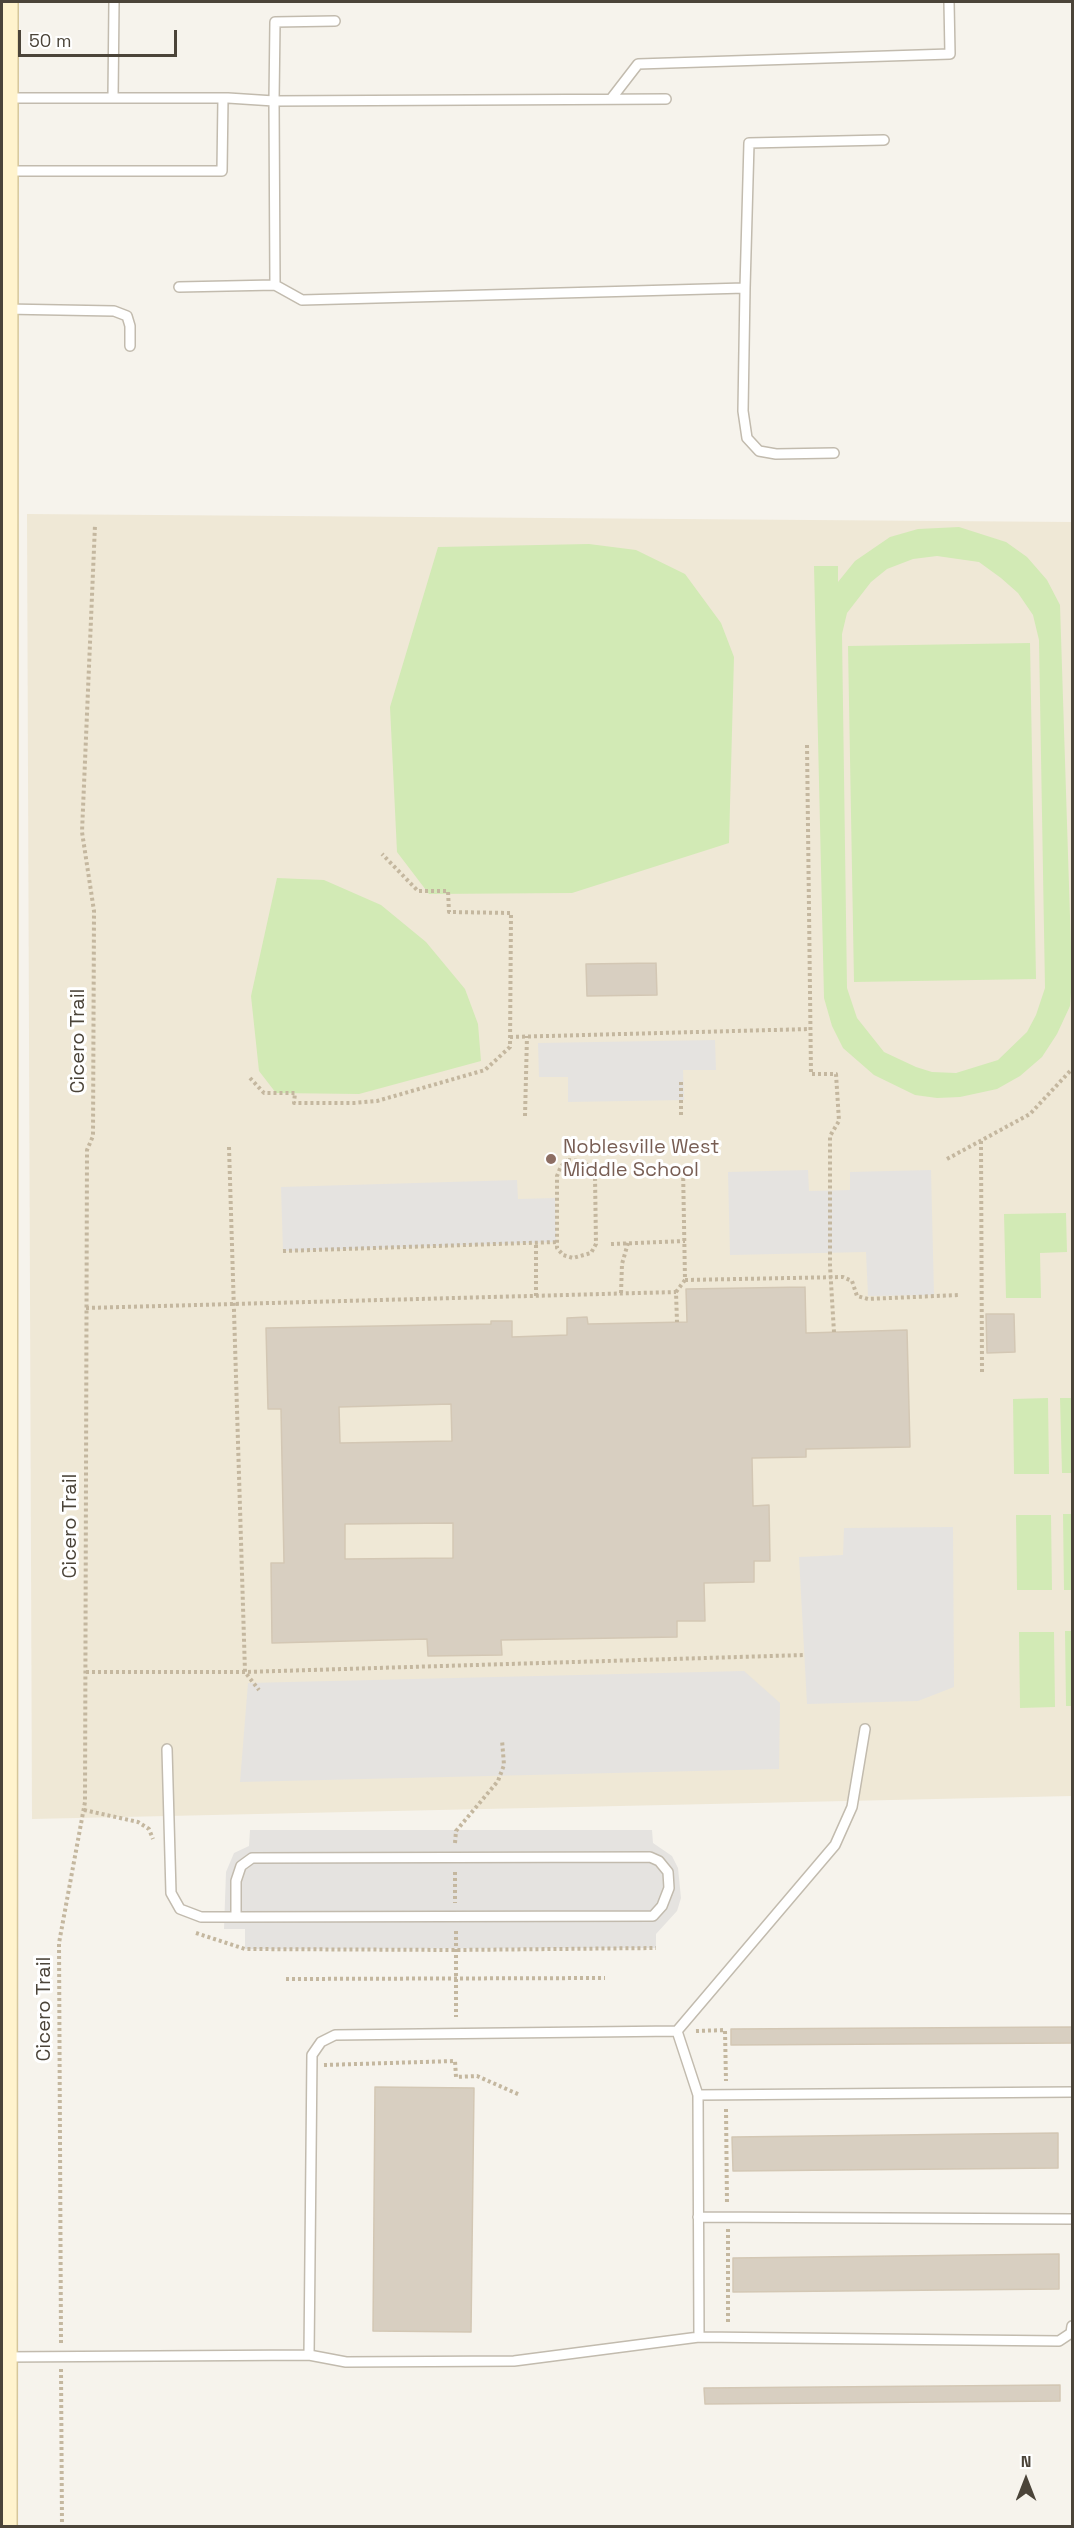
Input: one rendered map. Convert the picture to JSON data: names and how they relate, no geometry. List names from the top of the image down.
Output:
{
  "streets": {
    "path": ["Cicero Trail"]
  },
  "places": ["Noblesville West Middle School"],
  "scale_bar": "50 m",
  "north": "top"
}
